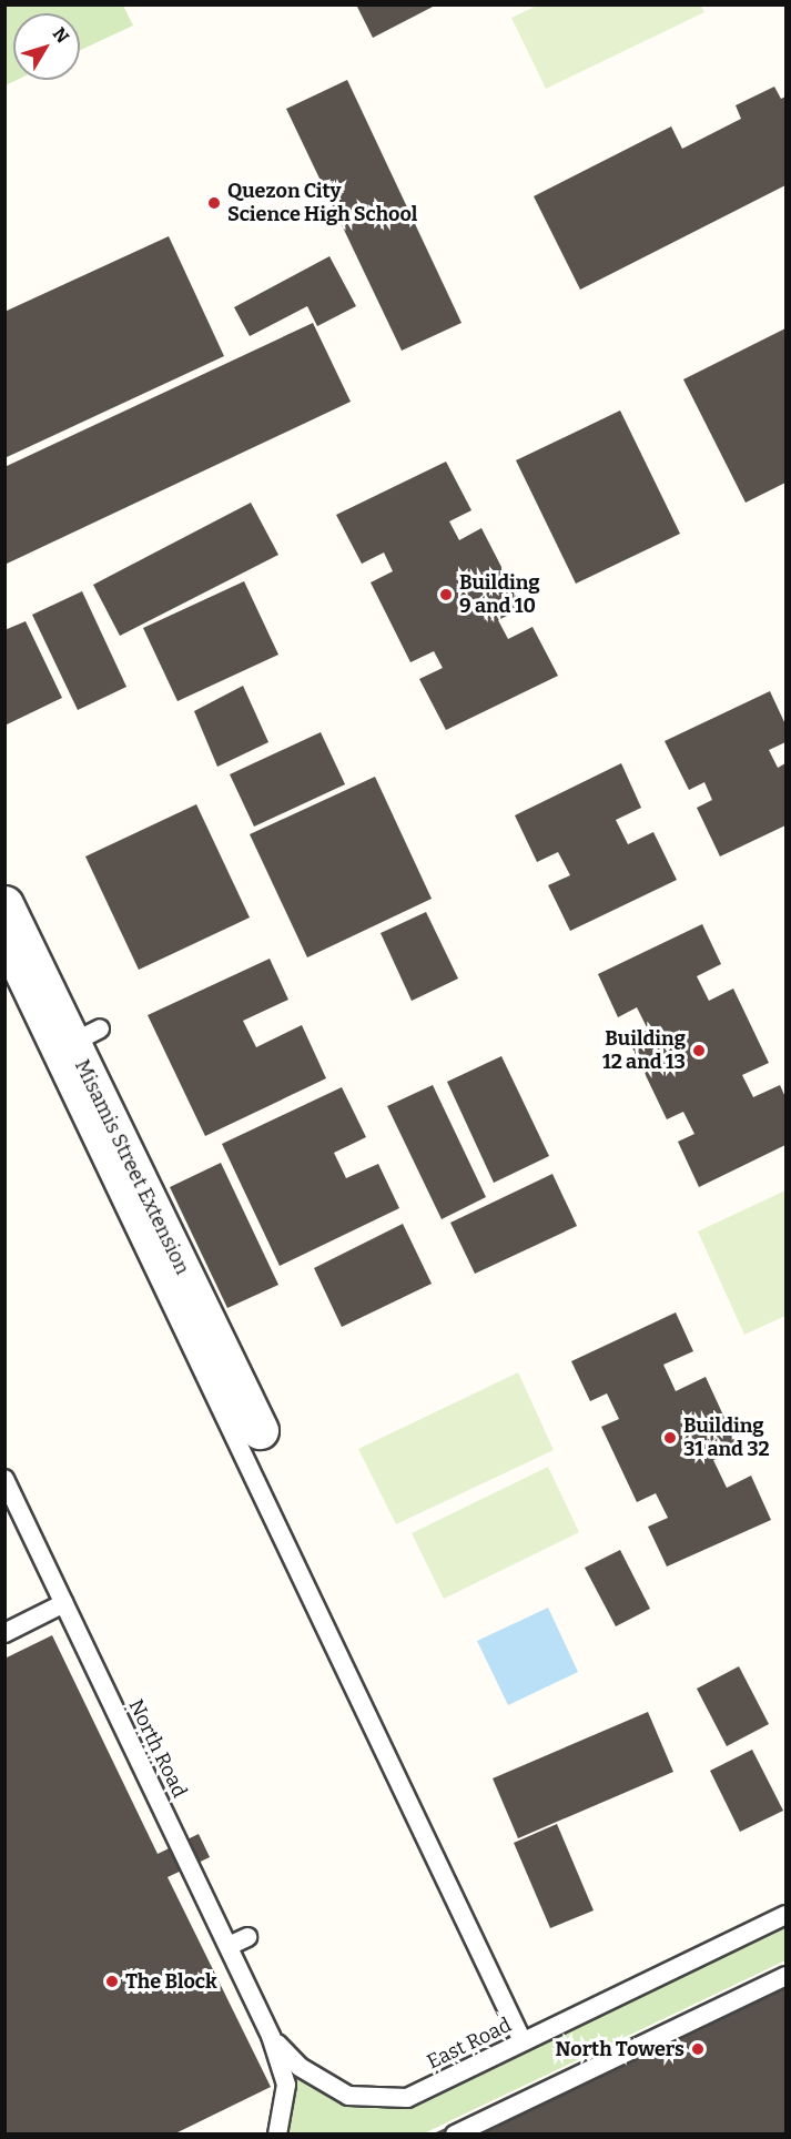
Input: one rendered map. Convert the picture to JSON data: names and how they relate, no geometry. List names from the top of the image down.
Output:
{
  "streets": {
    "street": ["Misamis Street Extension"],
    "lane": ["North Road", "East Road"]
  },
  "crossings": [
    ["North Road", "East Road"]
  ],
  "places": [
    "Quezon City Science High School",
    "Building 9 and 10",
    "Building 12 and 13",
    "Building 31 and 32",
    "The Block",
    "North Towers"
  ],
  "north": "top right"
}
